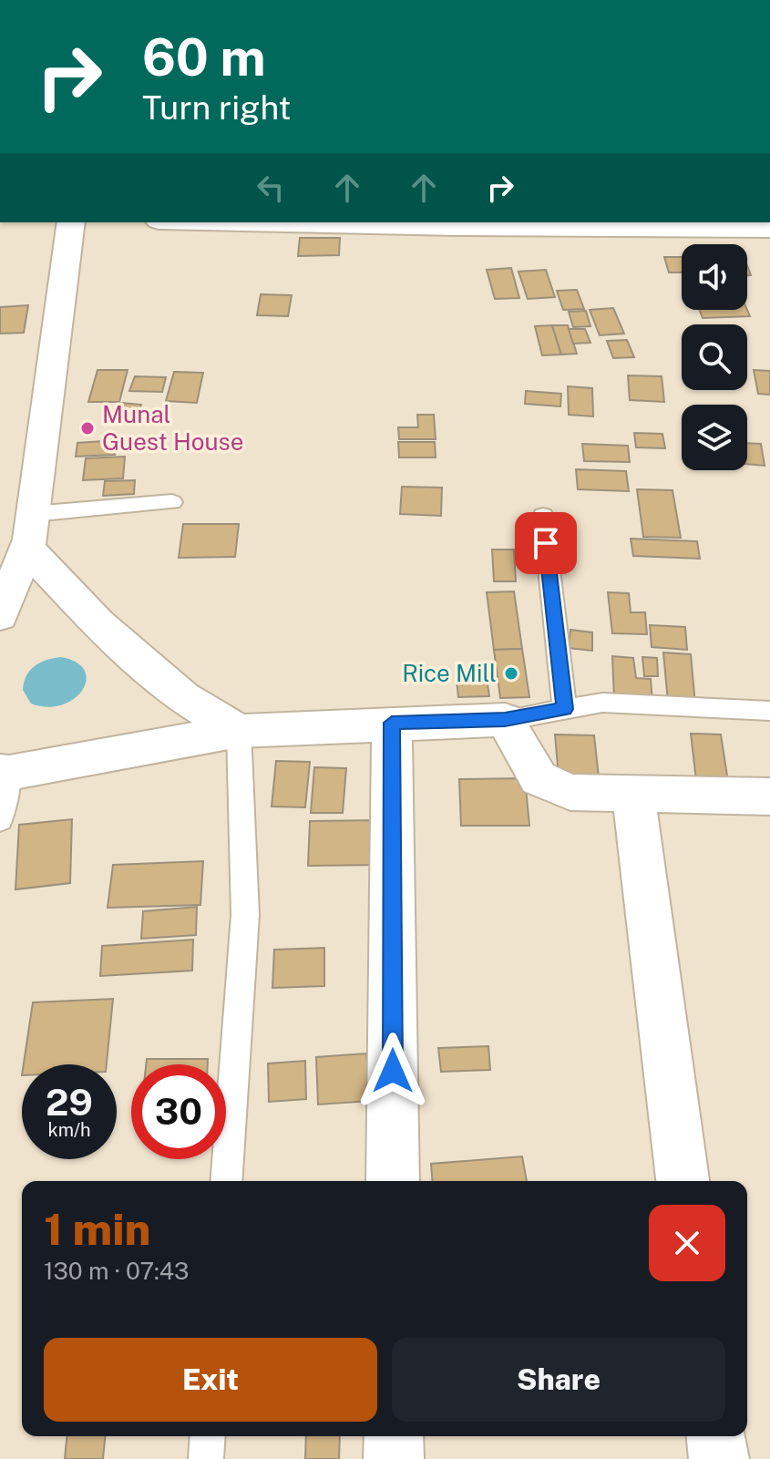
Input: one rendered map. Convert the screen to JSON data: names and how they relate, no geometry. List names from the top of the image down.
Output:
{
  "places": ["Munal Guest House", "Rice Mill"],
  "page": {
    "turn": ["60 m", "Turn right"],
    "speed": "29 km/h",
    "limit": "30",
    "heading": ["1 min", "130 m · 07:43"],
    "buttons": ["Exit", "Share"]
  }
}
